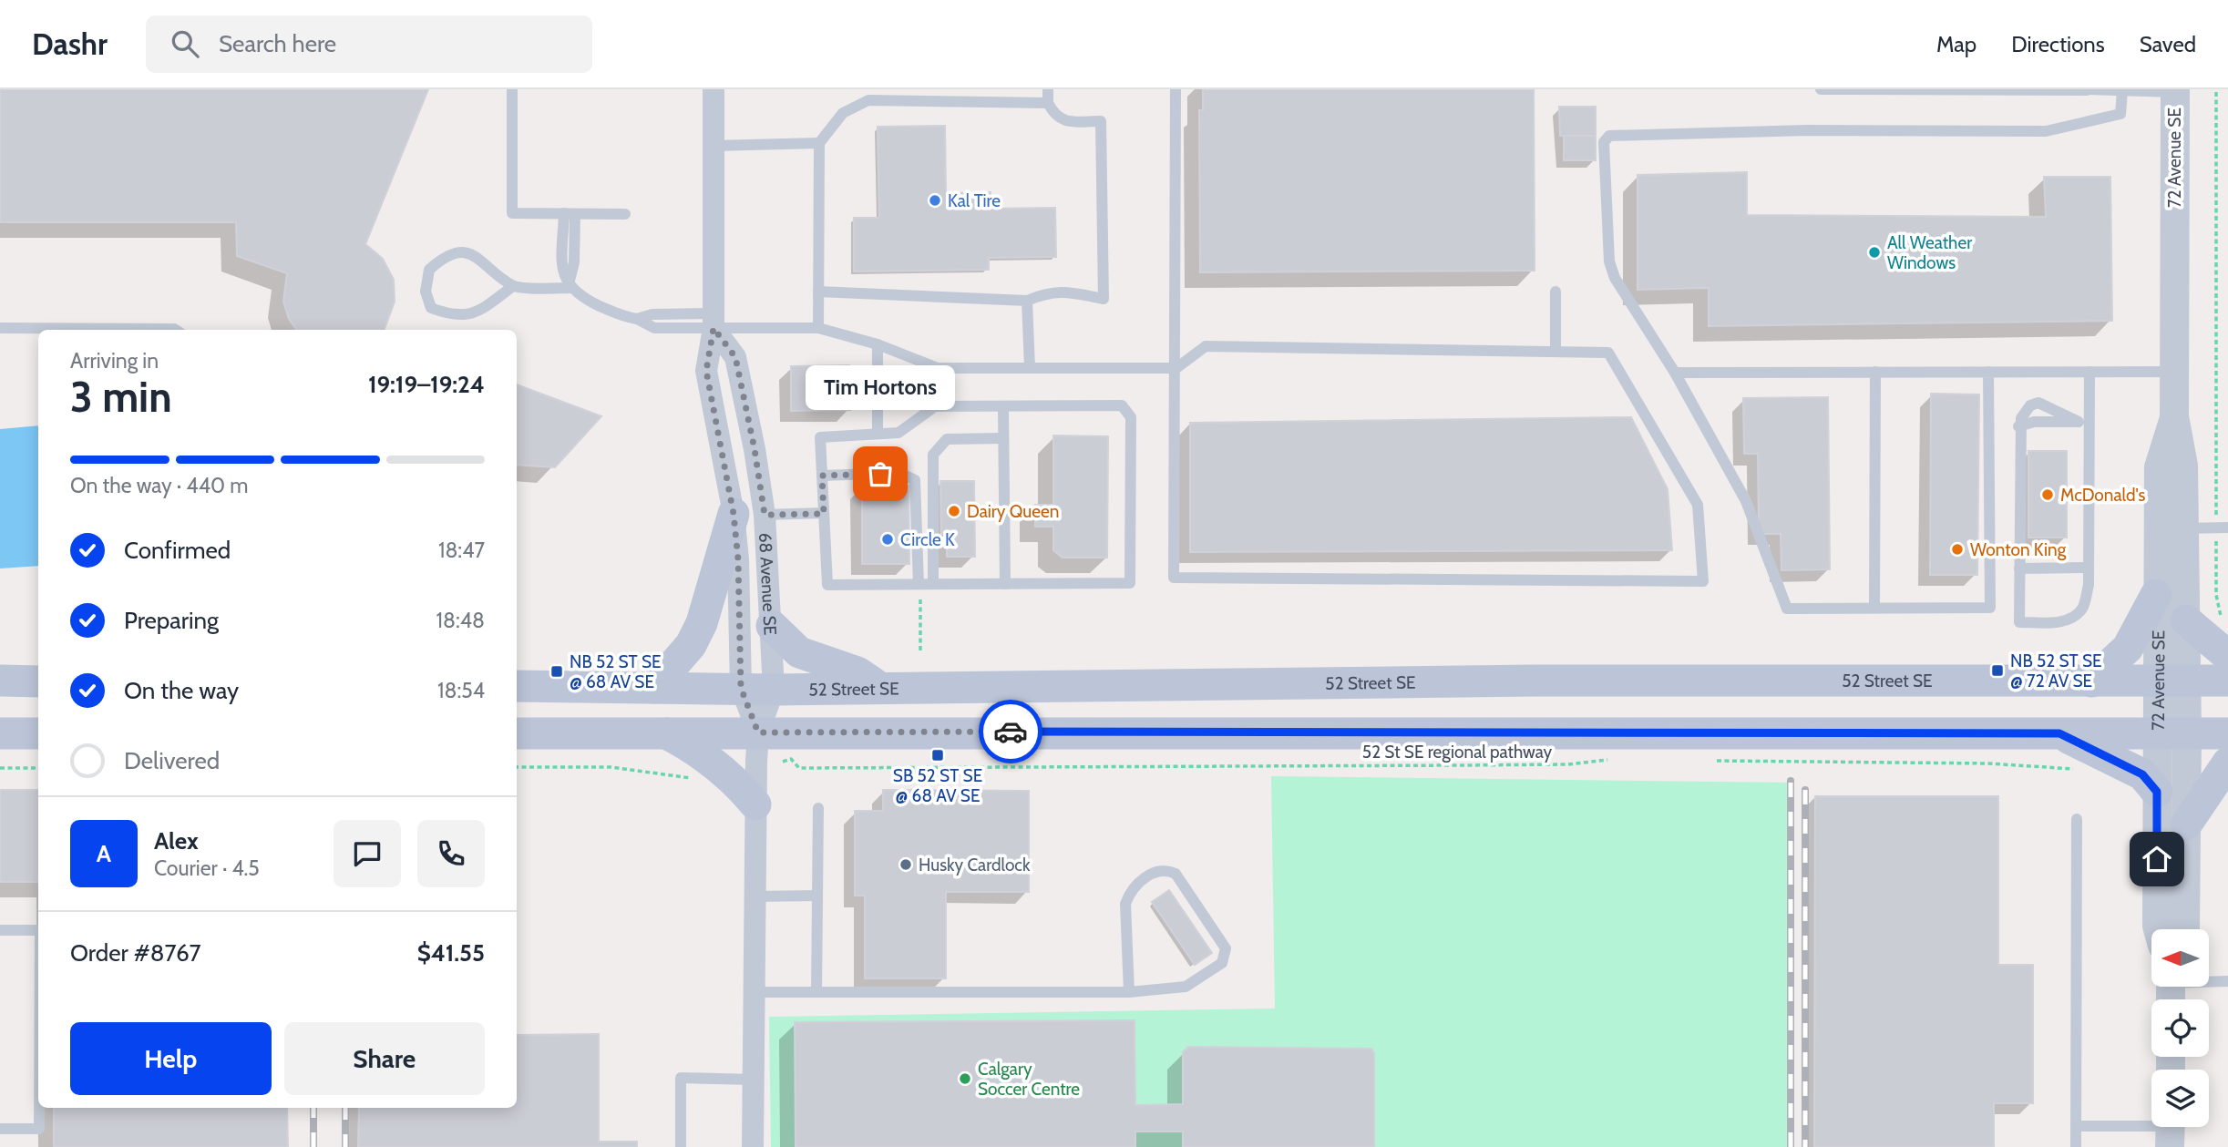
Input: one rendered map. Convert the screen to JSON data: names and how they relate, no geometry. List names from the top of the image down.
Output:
{
  "streets": {
    "main road": ["52 Street SE"],
    "street": ["72 Avenue SE", "68 Avenue SE"],
    "path": ["52 St SE regional pathway"]
  },
  "crossings": [
    ["72 Avenue SE", "52 Street SE"],
    ["68 Avenue SE", "52 Street SE"]
  ],
  "places": {
    "other": [
      "Kal Tire",
      "All Weather Windows",
      "Tim Hortons",
      "McDonald's",
      "Dairy Queen",
      "Circle K",
      "Wonton King",
      "Husky Cardlock",
      "Calgary Soccer Centre"
    ],
    "transit": ["NB 52 ST SE @ 72 AV SE", "NB 52 ST SE @ 68 AV SE", "SB 52 ST SE @ 68 AV SE"]
  },
  "north": "left",
  "page": {
    "header": "Dashr",
    "search": "Search here",
    "nav": ["Map", "Directions", "Saved"],
    "heading": ["3 min", "Arriving in", "19:19–19:24"],
    "panel": [
      "Alex",
      "Courier · 4.5",
      "Order #8767",
      "$41.55"
    ],
    "bubble": "Tim Hortons",
    "bar": "On the way · 440 m",
    "list": [
      ["Confirmed", "18:47"],
      ["Preparing", "18:48"],
      ["On the way", "18:54"],
      "Delivered"
    ],
    "round": "A",
    "buttons": ["Help", "Share"]
  }
}
